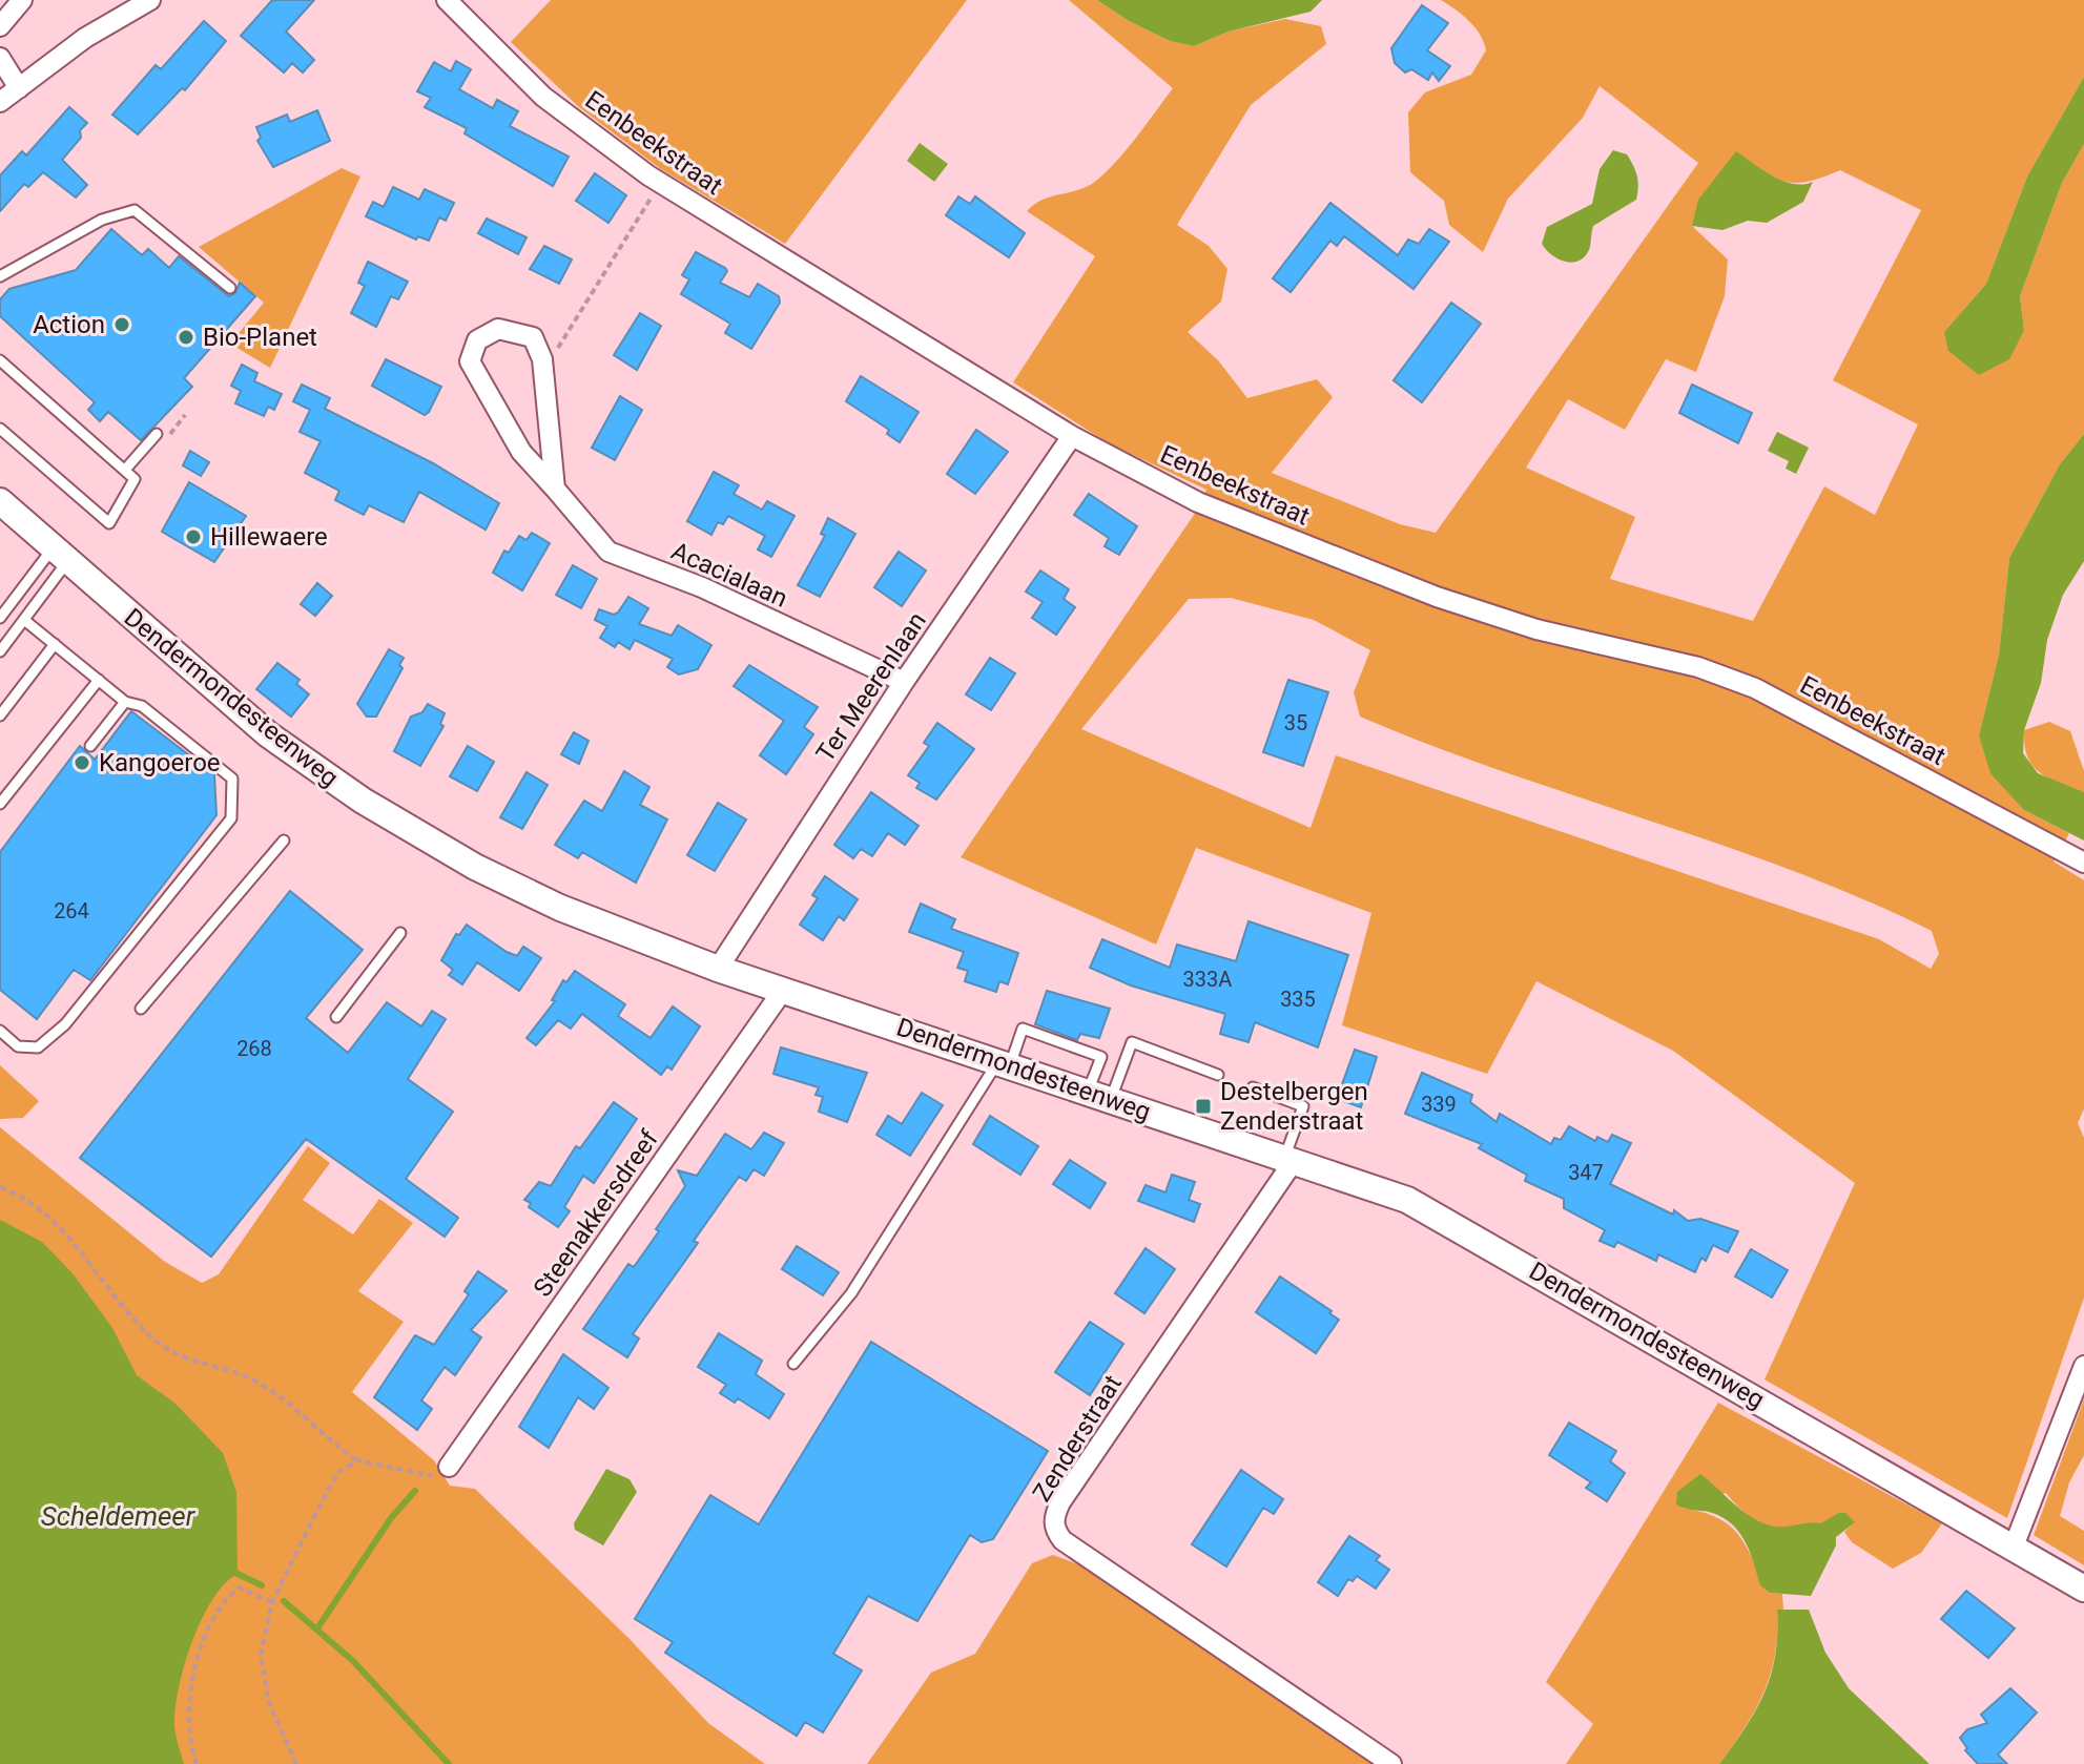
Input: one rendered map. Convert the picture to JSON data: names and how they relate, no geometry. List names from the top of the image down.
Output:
{
  "streets": {
    "main road": ["Dendermondesteenweg"],
    "street": [
      "Eenbeekstraat",
      "Acacialaan",
      "Ter Meerenlaan",
      "Steenakkersdreef",
      "Zenderstraat"
    ]
  },
  "crossings": [
    ["Eenbeekstraat", "Ter Meerenlaan"],
    ["Acacialaan", "Ter Meerenlaan"],
    ["Ter Meerenlaan", "Dendermondesteenweg"],
    ["Dendermondesteenweg", "Steenakkersdreef"],
    ["Dendermondesteenweg", "Zenderstraat"]
  ],
  "water": ["Scheldemeer"],
  "places": {
    "other": [
      "Action",
      "Bio-Planet",
      "Hillewaere",
      "Kangoeroe"
    ],
    "transit": ["Destelbergen Zenderstraat"]
  },
  "house_numbers": [
    "35",
    "264",
    "333A",
    "335",
    "268",
    "339",
    "347"
  ]
}
